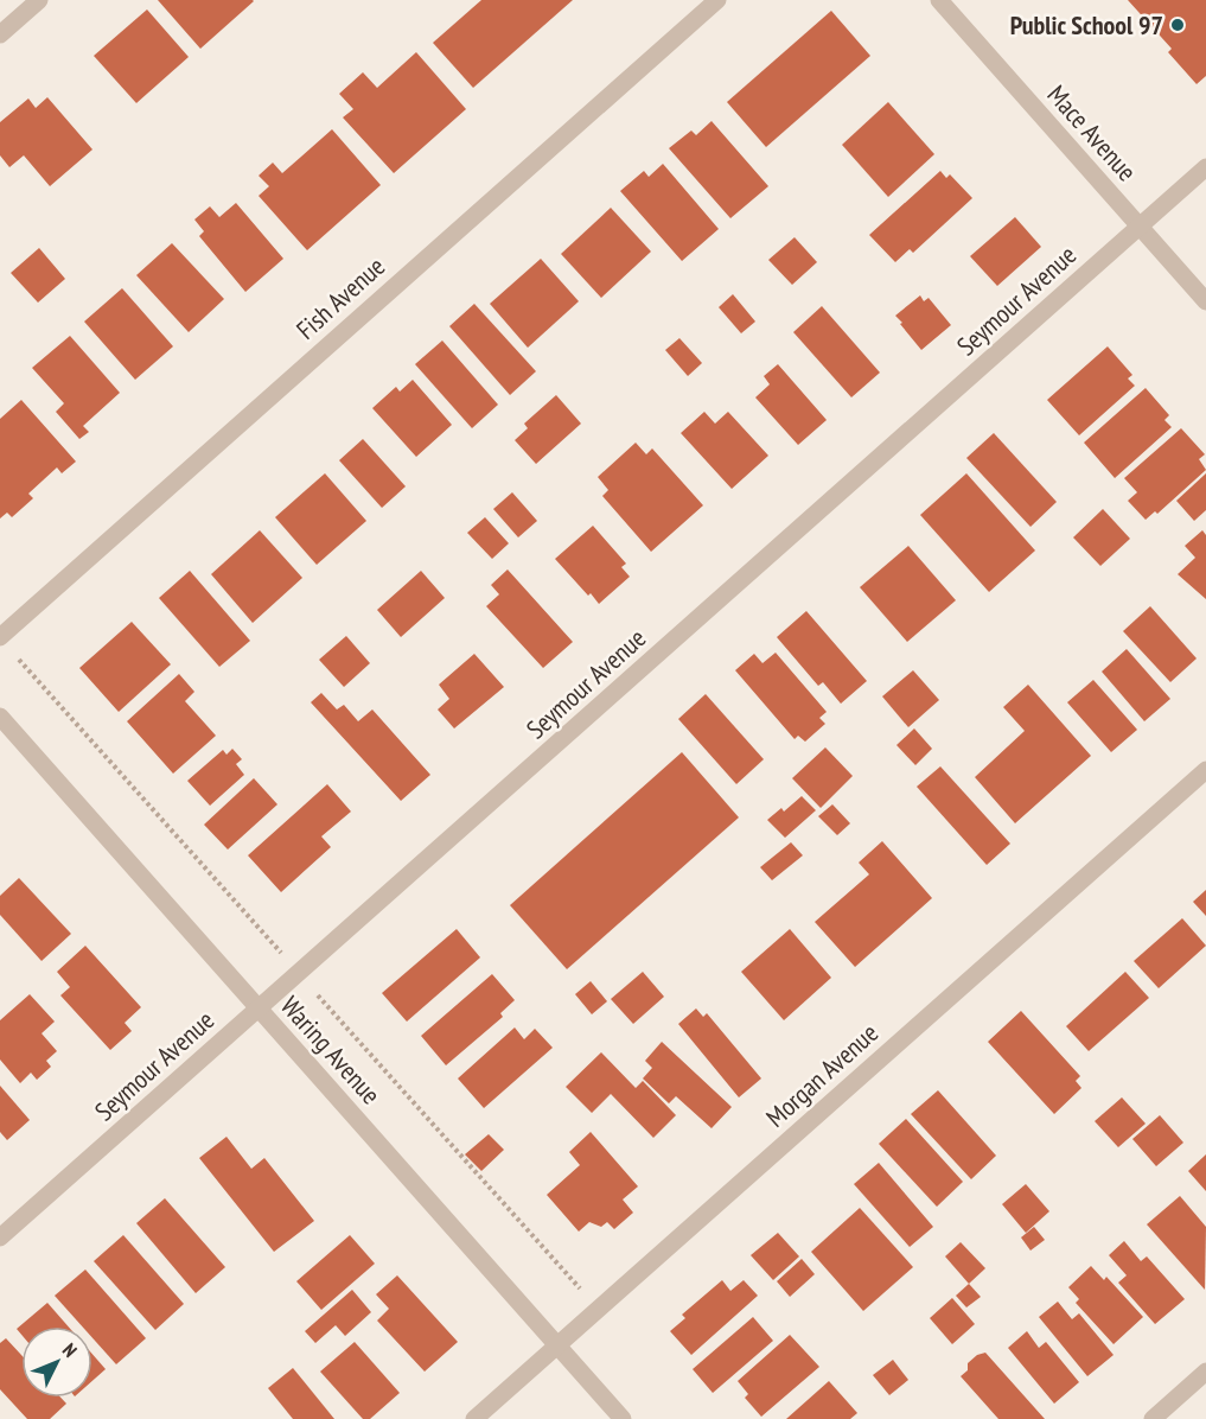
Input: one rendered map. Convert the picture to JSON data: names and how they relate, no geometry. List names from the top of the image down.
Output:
{
  "streets": {
    "street": [
      "Mace Avenue",
      "Fish Avenue",
      "Seymour Avenue",
      "Waring Avenue",
      "Morgan Avenue"
    ]
  },
  "crossings": [
    ["Mace Avenue", "Seymour Avenue"],
    ["Seymour Avenue", "Waring Avenue"],
    ["Waring Avenue", "Morgan Avenue"]
  ],
  "places": ["Public School 97"],
  "north": "top right"
}
